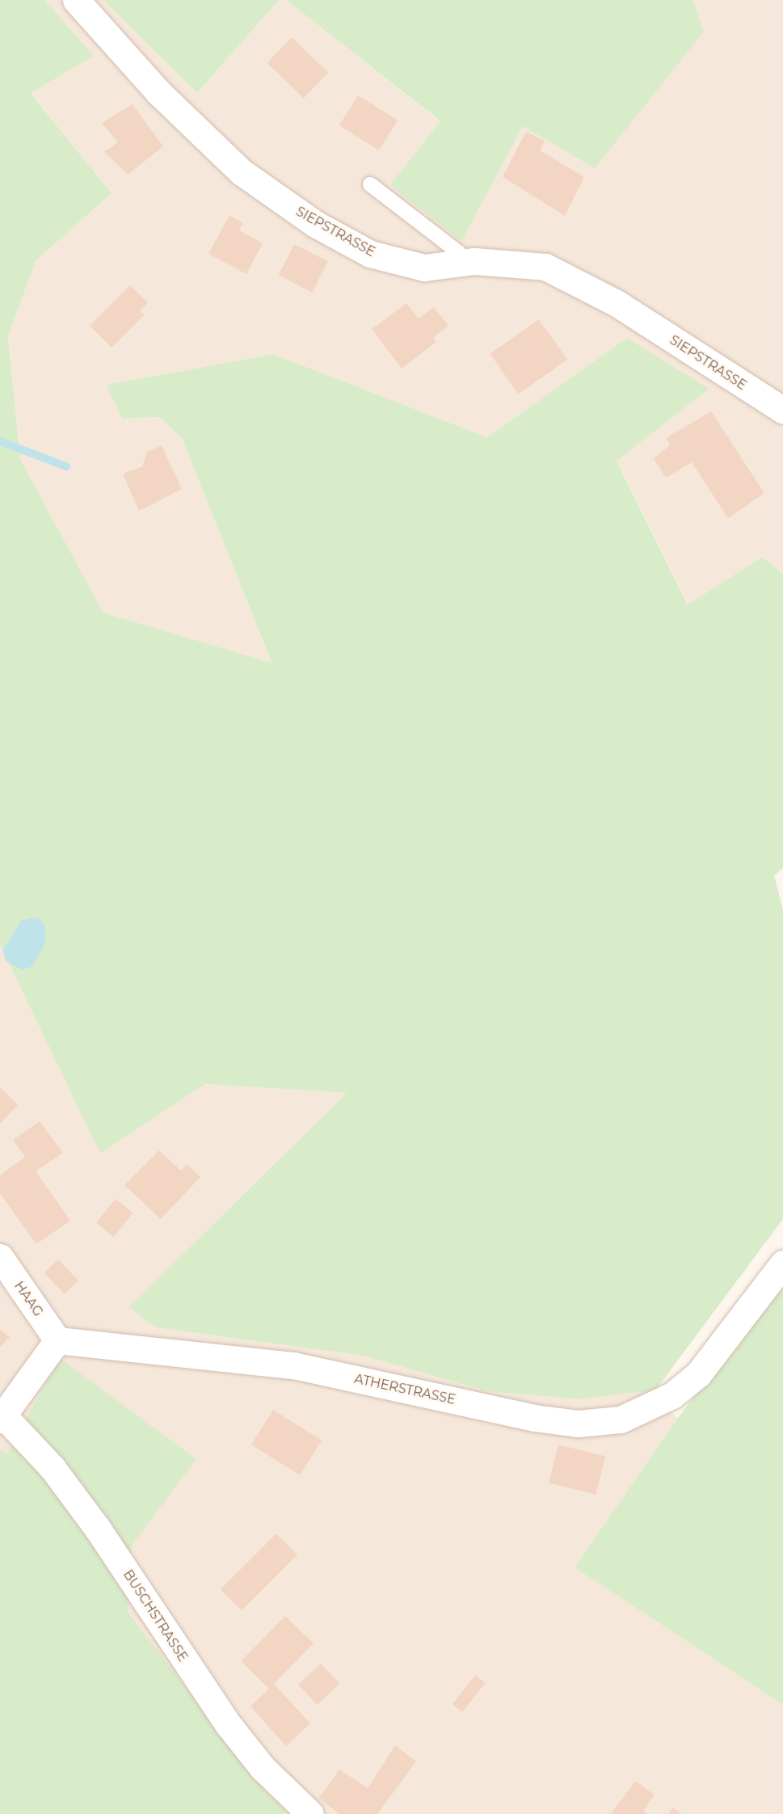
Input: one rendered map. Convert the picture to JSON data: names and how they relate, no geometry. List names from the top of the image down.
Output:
{
  "streets": {
    "street": [
      "SIEPSTRASSE",
      "HAAG",
      "ATHERSTRASSE",
      "BUSCHSTRASSE"
    ]
  },
  "crossings": [
    ["HAAG", "ATHERSTRASSE"]
  ]
}
